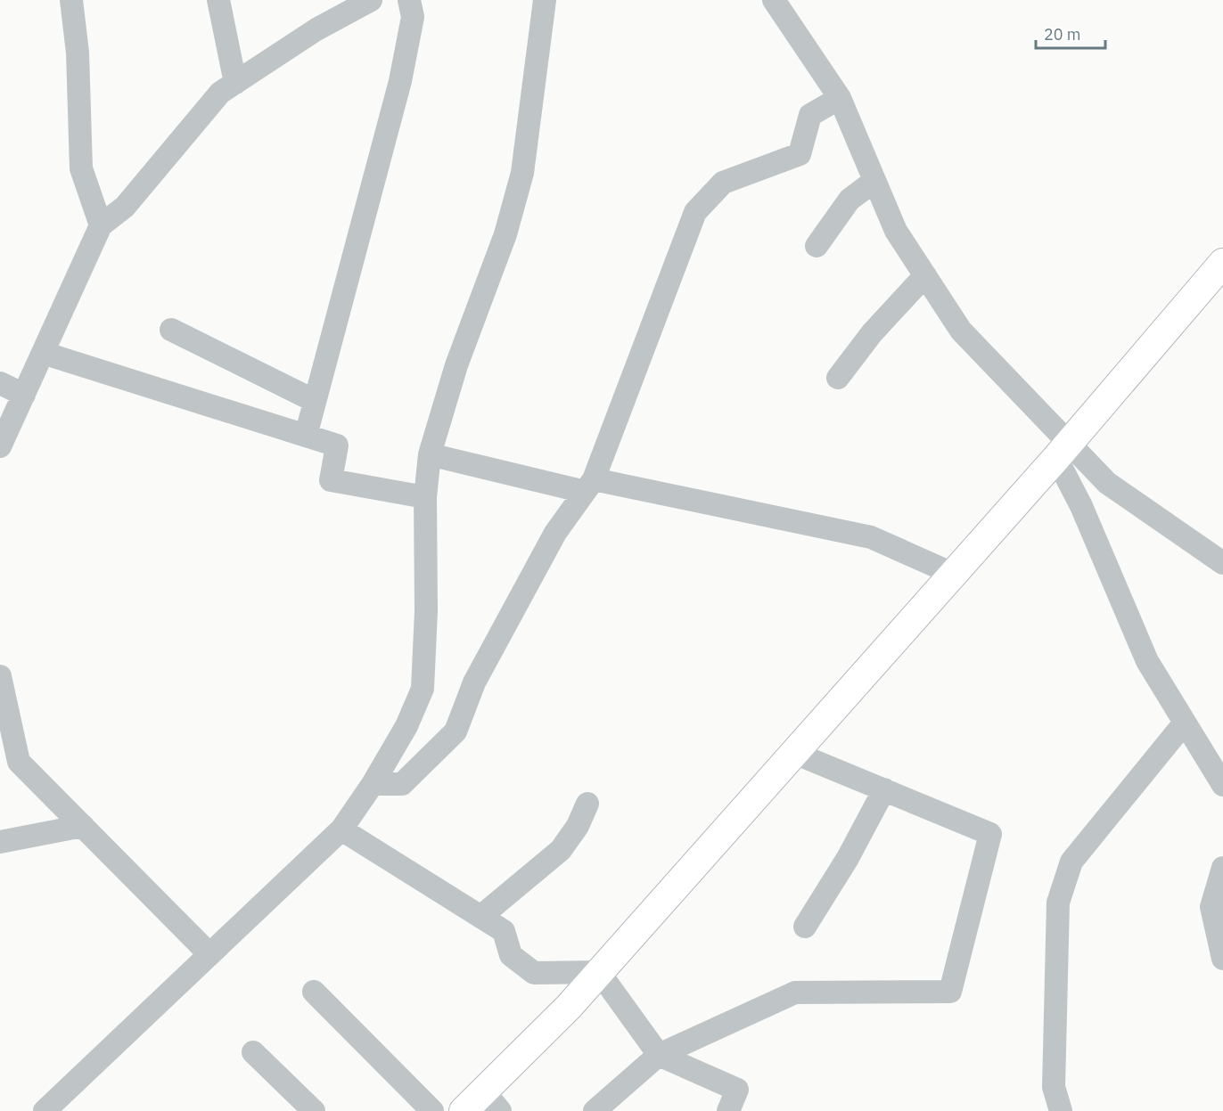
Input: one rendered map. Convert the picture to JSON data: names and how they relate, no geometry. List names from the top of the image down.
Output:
{
  "scale_bar": "20 m"
}
